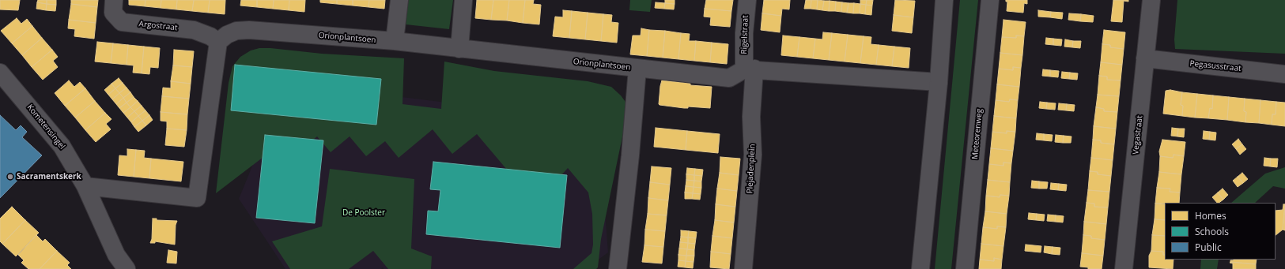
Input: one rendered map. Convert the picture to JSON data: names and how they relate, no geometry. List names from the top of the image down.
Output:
{
  "streets": {
    "street": [
      "Argostraat",
      "Rigelstraat",
      "Orionplantsoen",
      "Pegasusstraat",
      "Kometensingel",
      "Meteorenweg",
      "Vegastraat",
      "Plejadenplein"
    ]
  },
  "crossings": [
    ["Argostraat", "Orionplantsoen"],
    ["Rigelstraat", "Orionplantsoen"],
    ["Rigelstraat", "Plejadenplein"],
    ["Orionplantsoen", "Plejadenplein"],
    ["Pegasusstraat", "Vegastraat"]
  ],
  "parks": ["De Poolster"],
  "places": ["Sacramentskerk"],
  "legend": ["Homes", "Schools", "Public"]
}
